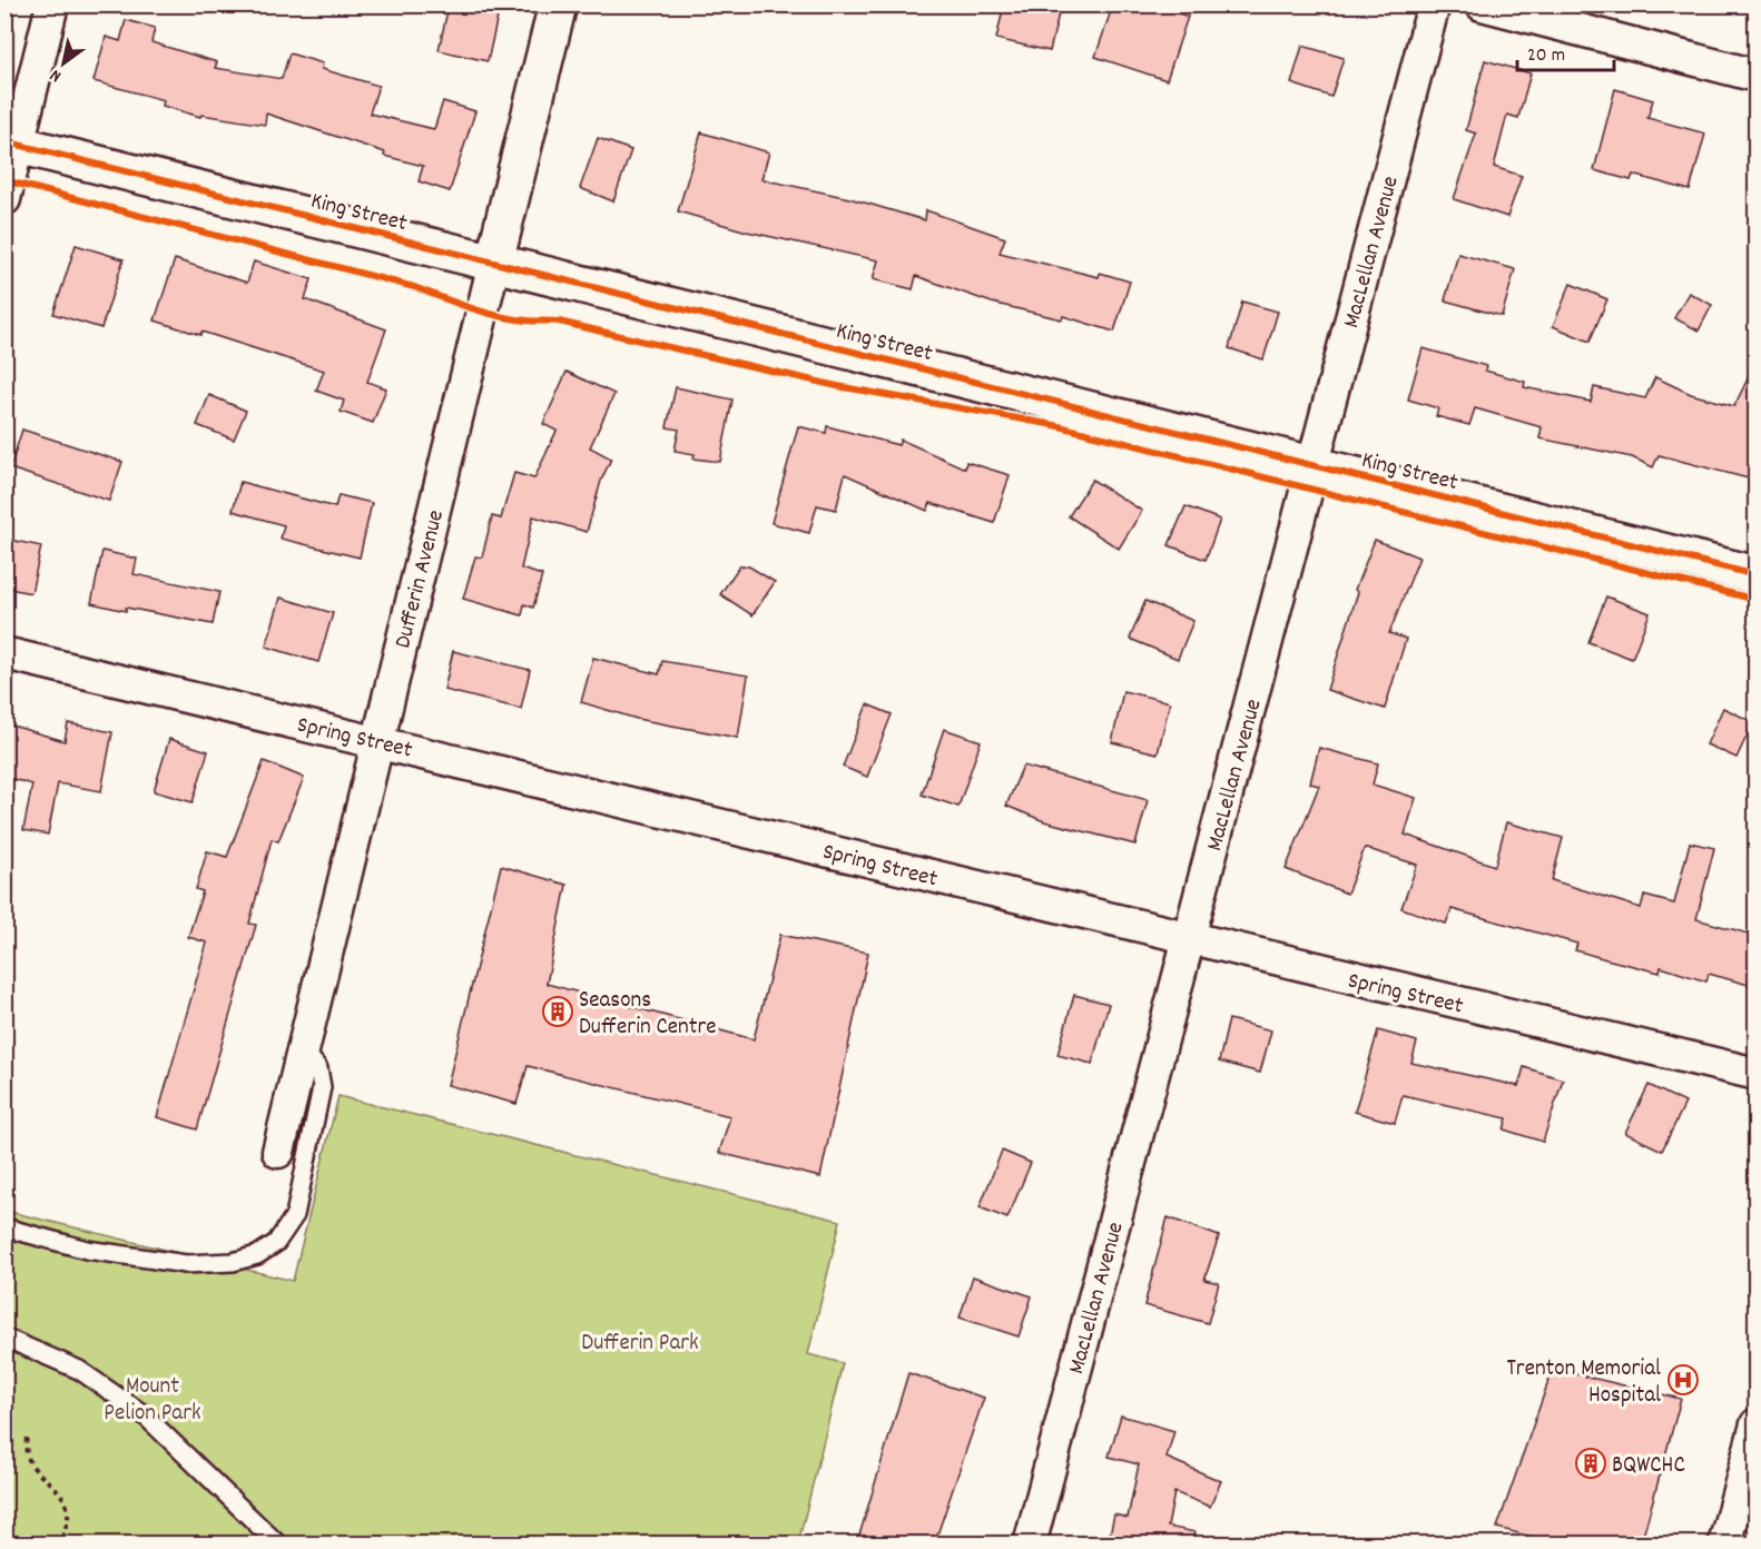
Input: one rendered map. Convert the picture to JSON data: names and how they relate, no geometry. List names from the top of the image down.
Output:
{
  "streets": {
    "street": [
      "King Street",
      "MacLellan Avenue",
      "Dufferin Avenue",
      "Spring Street"
    ]
  },
  "crossings": [
    ["King Street", "MacLellan Avenue"],
    ["King Street", "Dufferin Avenue"],
    ["MacLellan Avenue", "Spring Street"],
    ["Dufferin Avenue", "Spring Street"]
  ],
  "parks": ["Dufferin Park", "Mount Pelion Park"],
  "places": {
    "building": ["Seasons Dufferin Centre", "BQWCHC"],
    "hospital": ["Trenton Memorial Hospital"]
  },
  "scale_bar": "20 m",
  "north": "bottom left"
}
